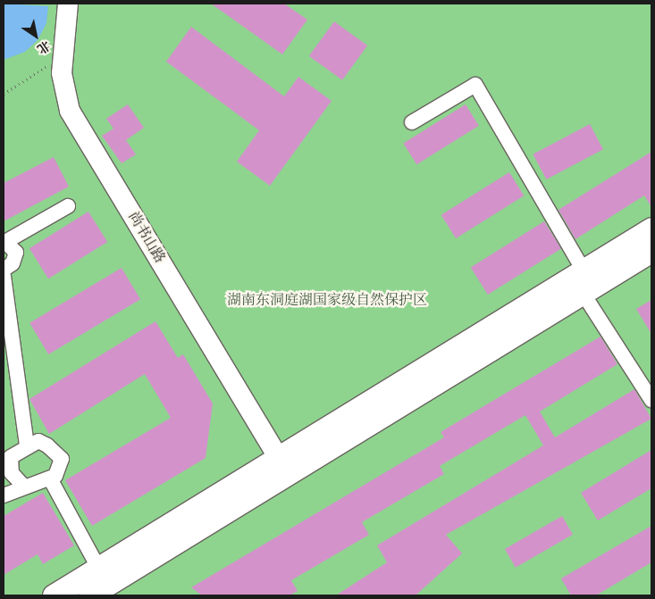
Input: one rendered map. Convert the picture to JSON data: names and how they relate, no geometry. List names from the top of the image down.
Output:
{
  "streets": {
    "street": ["尚书山路"]
  },
  "parks": ["湖南东洞庭湖国家级自然保护区"],
  "north": "bottom right"
}
